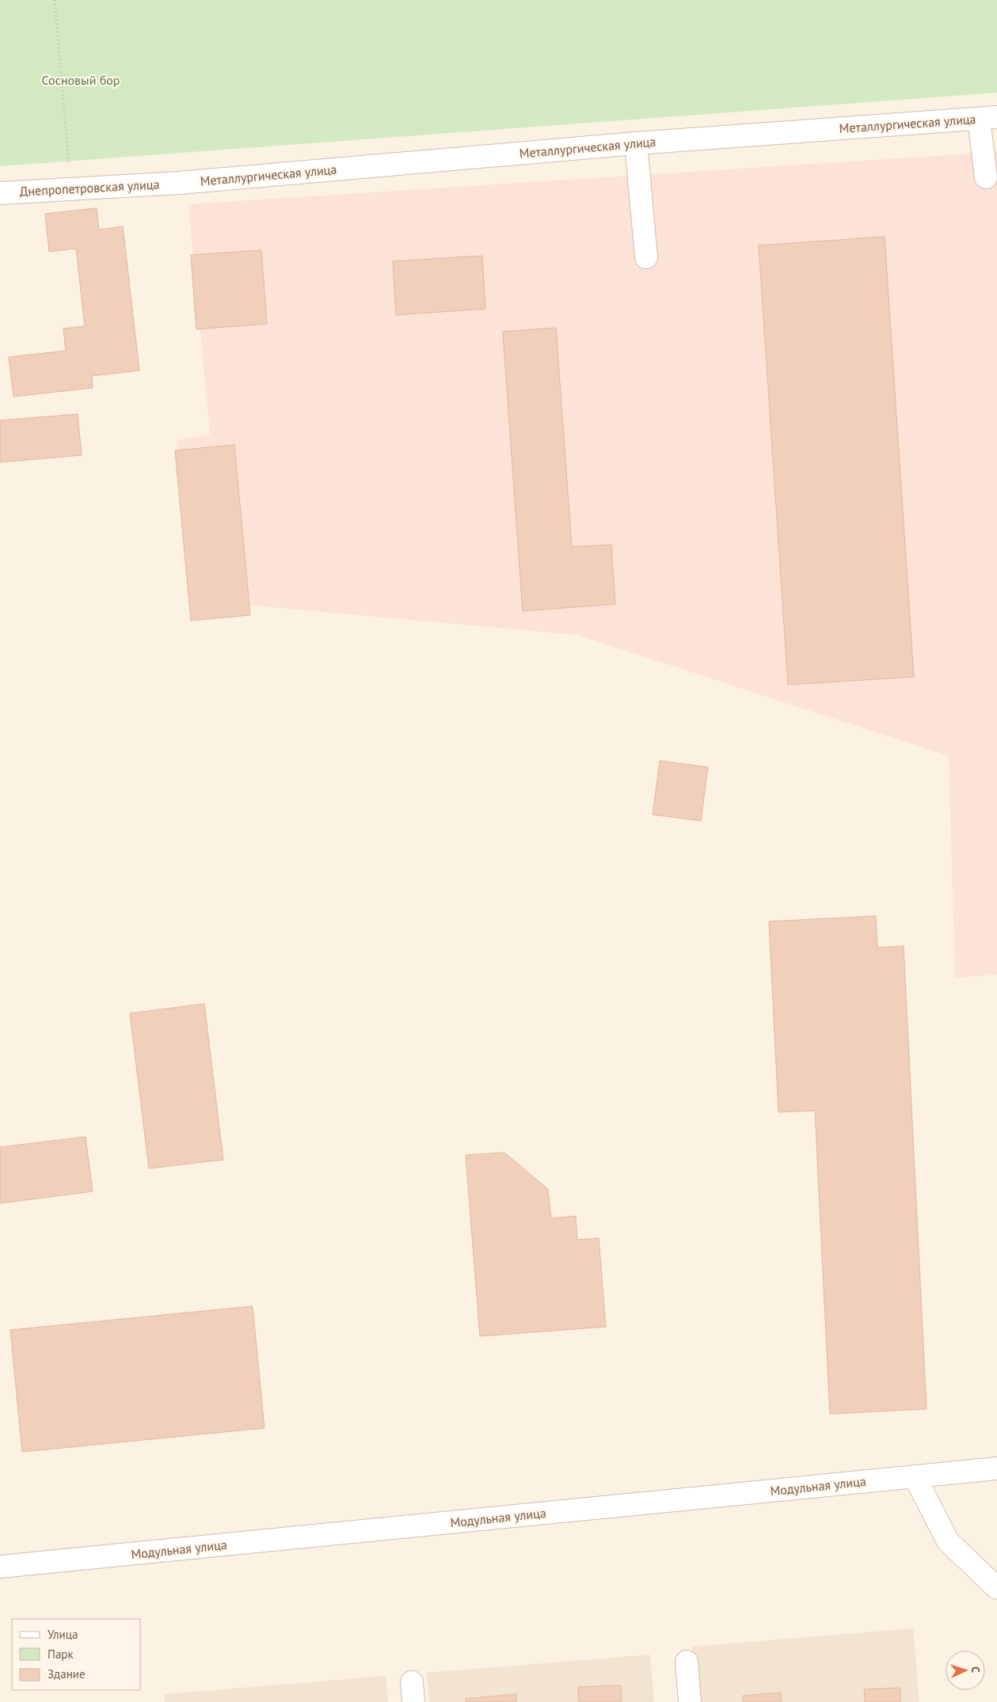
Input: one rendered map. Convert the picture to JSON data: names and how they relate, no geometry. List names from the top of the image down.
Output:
{
  "streets": {
    "street": ["Металлургическая улица", "Днепропетровская улица", "Модульная улица"]
  },
  "crossings": [
    ["Металлургическая улица", "Днепропетровская улица"]
  ],
  "parks": ["Сосновый бор"],
  "legend": ["Улица", "Парк", "Здание"],
  "north": "right"
}
